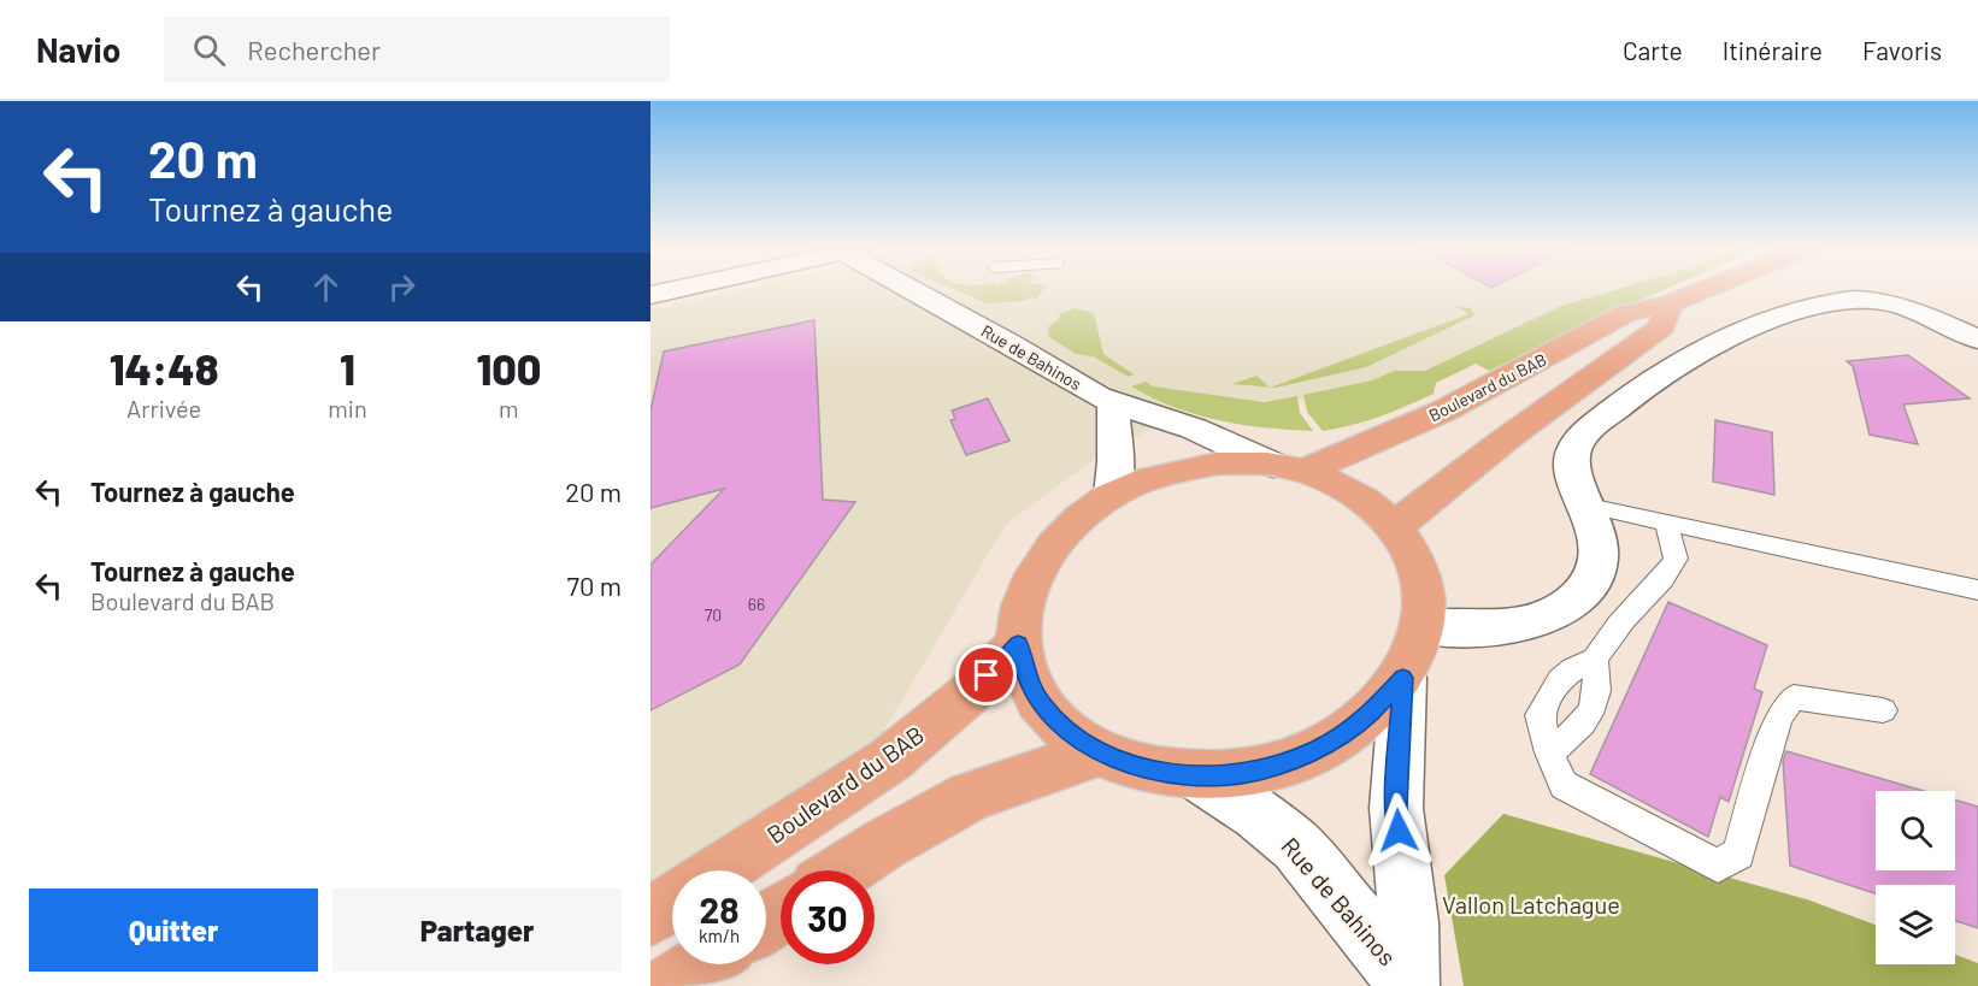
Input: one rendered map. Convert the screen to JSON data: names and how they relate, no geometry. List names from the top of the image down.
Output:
{
  "streets": {
    "main road": ["Boulevard du BAB"],
    "street": ["Rue de Bahinos"]
  },
  "crossings": [
    ["Rue de Bahinos", "Boulevard du BAB"]
  ],
  "parks": ["Vallon Latchague"],
  "house_numbers": ["66", "70"],
  "page": {
    "header": "Navio",
    "search": "Rechercher",
    "nav": ["Carte", "Itinéraire", "Favoris"],
    "turn": ["20 m", "Tournez à gauche"],
    "eta": [
      "14:48",
      "Arrivée",
      "1",
      "min",
      "100",
      "m"
    ],
    "list": [
      {
        "name": "Tournez à gauche",
        "value": "20 m"
      },
      {
        "name": "Tournez à gauche",
        "note": "Boulevard du BAB",
        "value": "70 m"
      }
    ],
    "speed": "28 km/h",
    "limit": "30",
    "buttons": ["Quitter", "Partager"]
  }
}
